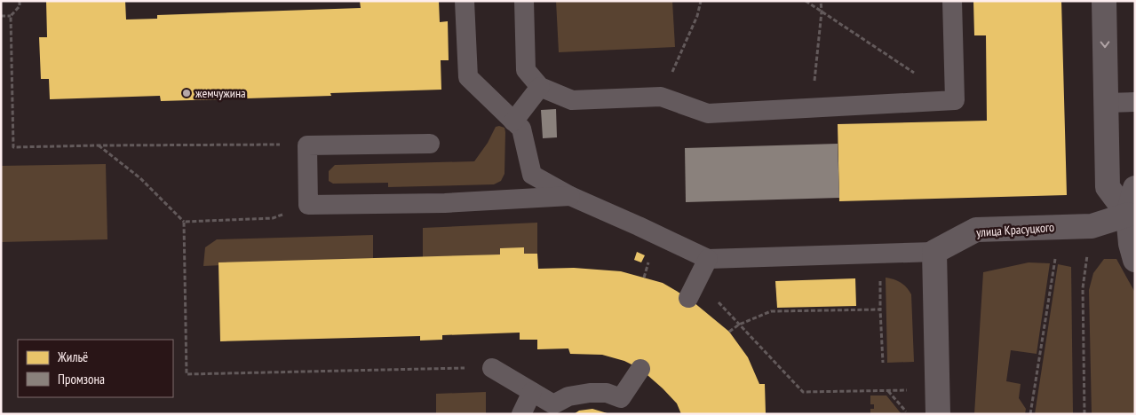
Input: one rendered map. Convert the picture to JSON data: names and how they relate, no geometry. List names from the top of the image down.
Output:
{
  "streets": {
    "street": ["улица Красуцкого"]
  },
  "places": ["жемчужина"],
  "legend": ["Жильё", "Промзона"]
}
